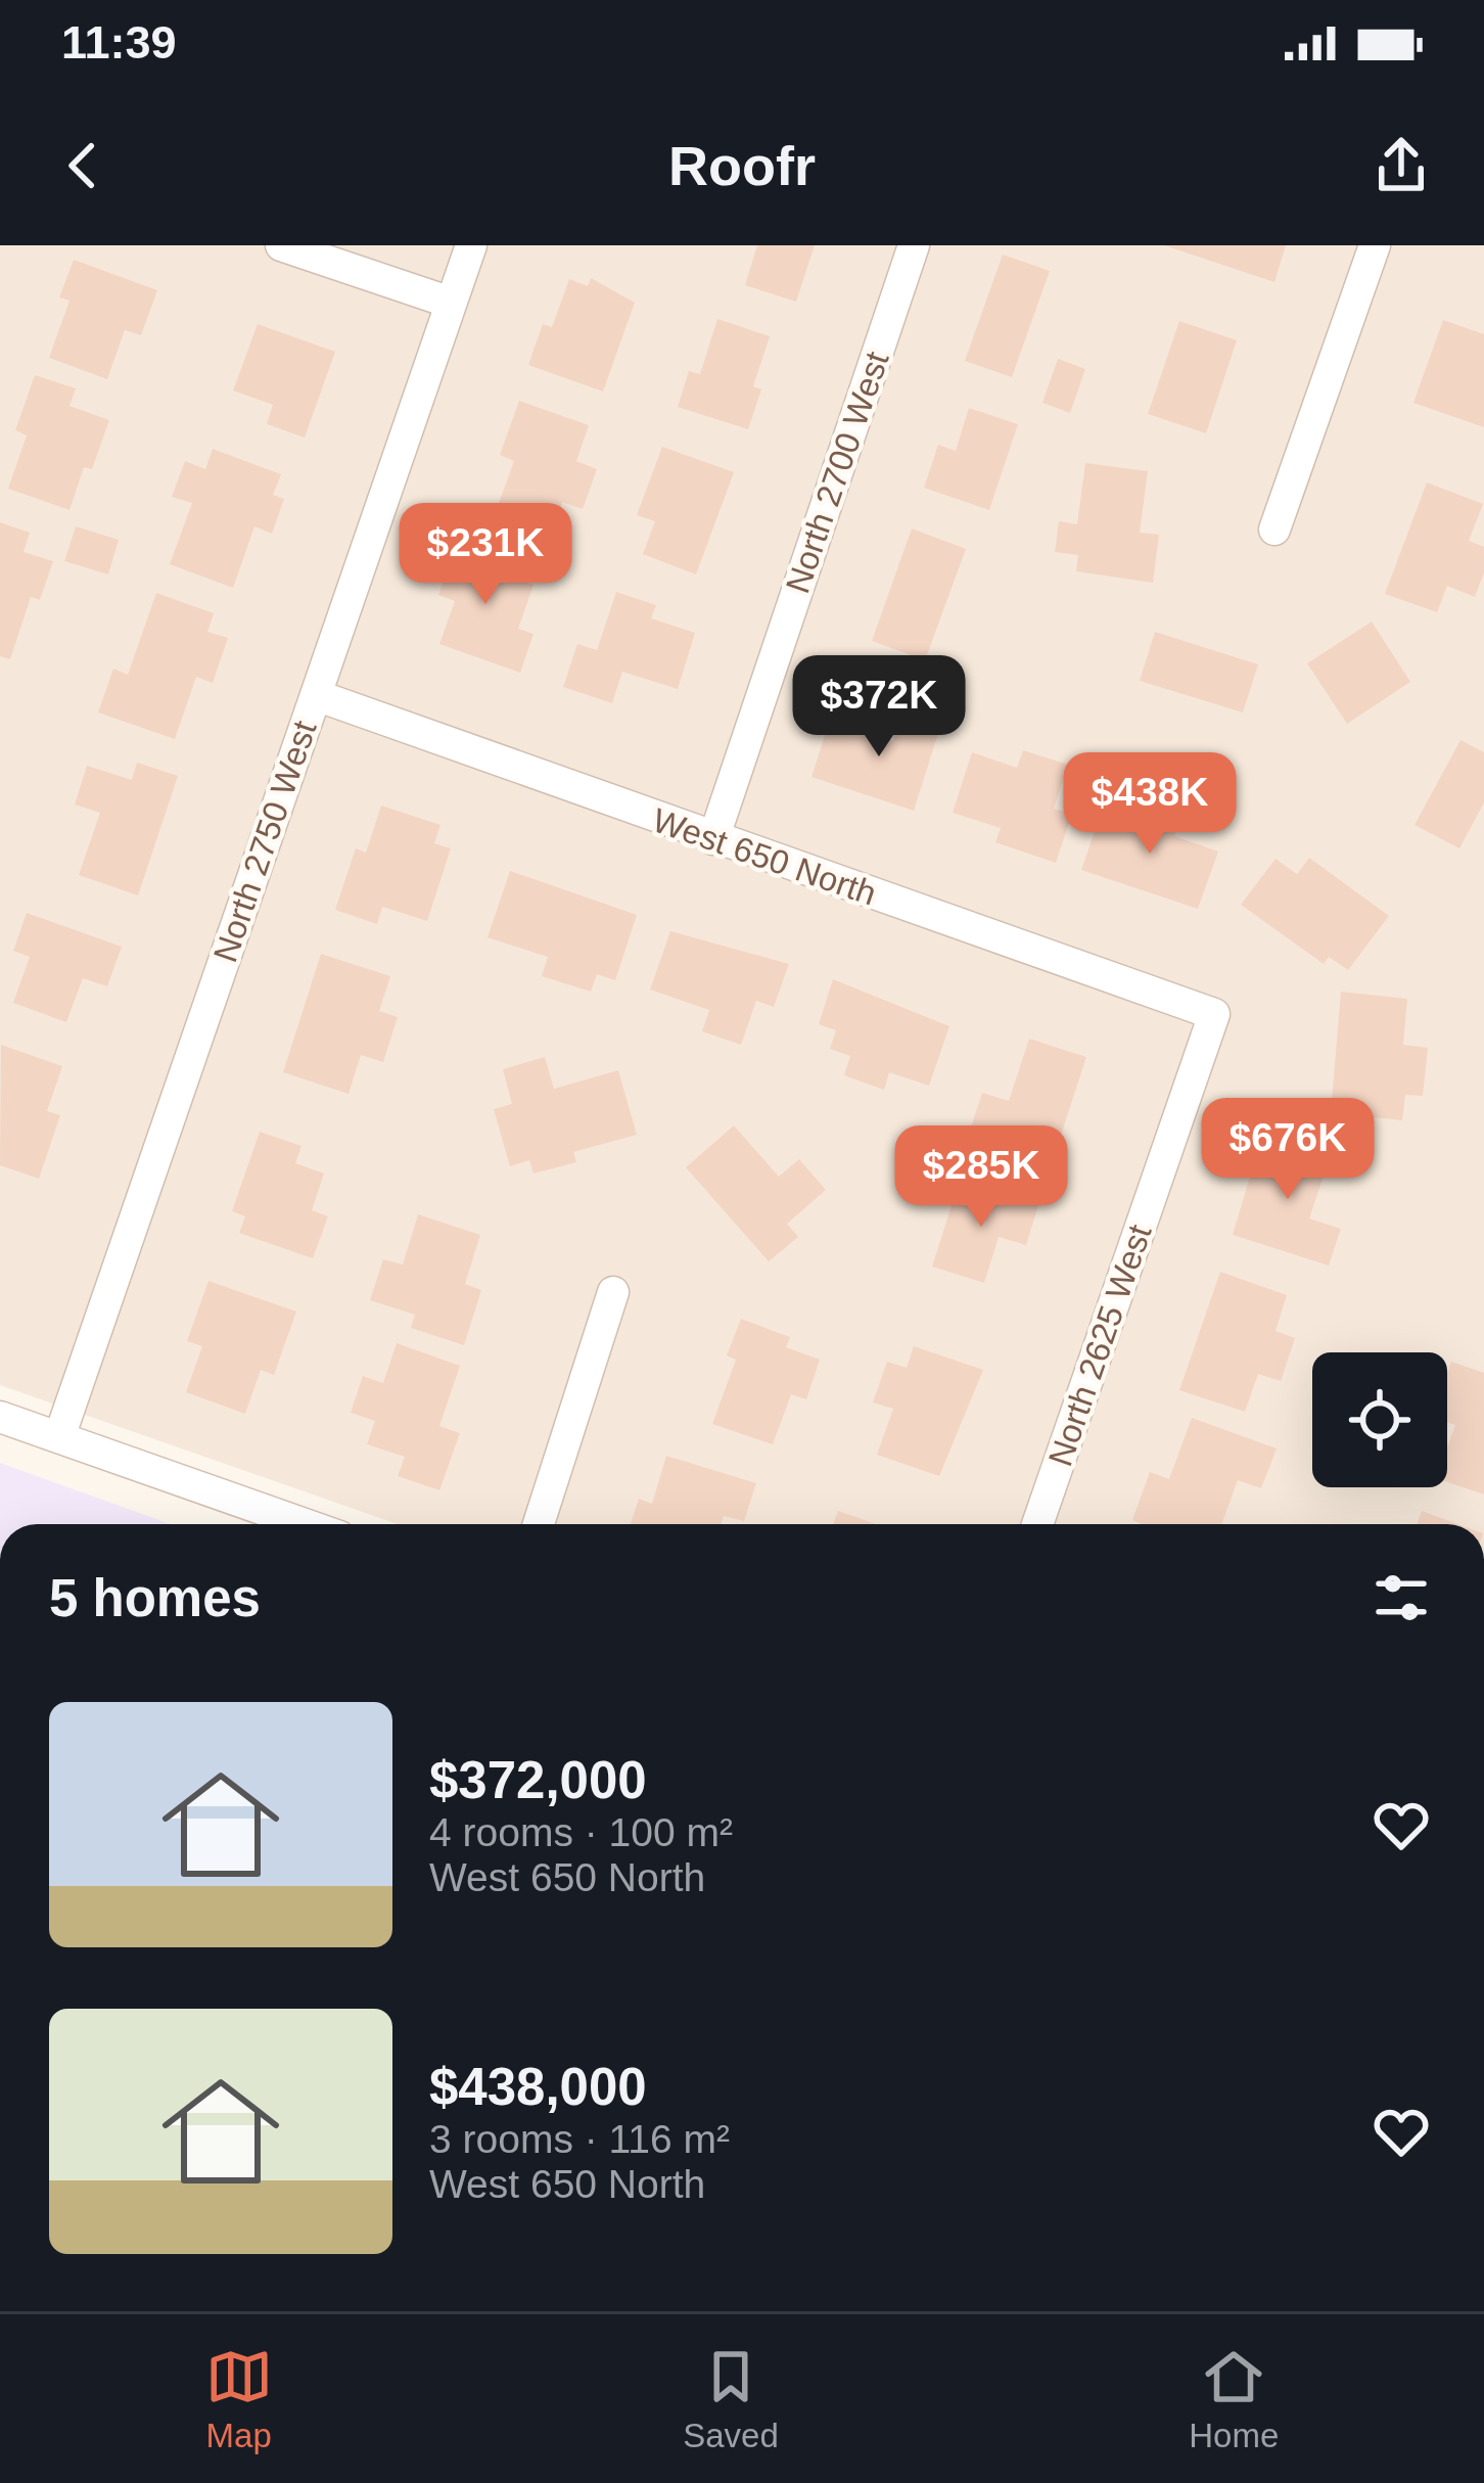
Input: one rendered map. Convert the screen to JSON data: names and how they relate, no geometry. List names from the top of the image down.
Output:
{
  "streets": {
    "street": [
      "North 2700 West",
      "North 2750 West",
      "West 650 North",
      "North 2625 West"
    ]
  },
  "crossings": [
    ["North 2700 West", "West 650 North"],
    ["North 2750 West", "West 650 North"],
    ["West 650 North", "North 2625 West"]
  ],
  "page": {
    "status": "11:39",
    "header": "Roofr",
    "price": [
      "$231K",
      "$372K",
      "$438K",
      "$676K",
      "$285K"
    ],
    "heading": "5 homes",
    "list": [
      {
        "name": "$372,000",
        "note": "4 rooms · 100 m² · West 650 North"
      },
      {
        "name": "$438,000",
        "note": "3 rooms · 116 m² · West 650 North"
      }
    ],
    "tabs": ["Map", "Saved", "Home"]
  }
}
